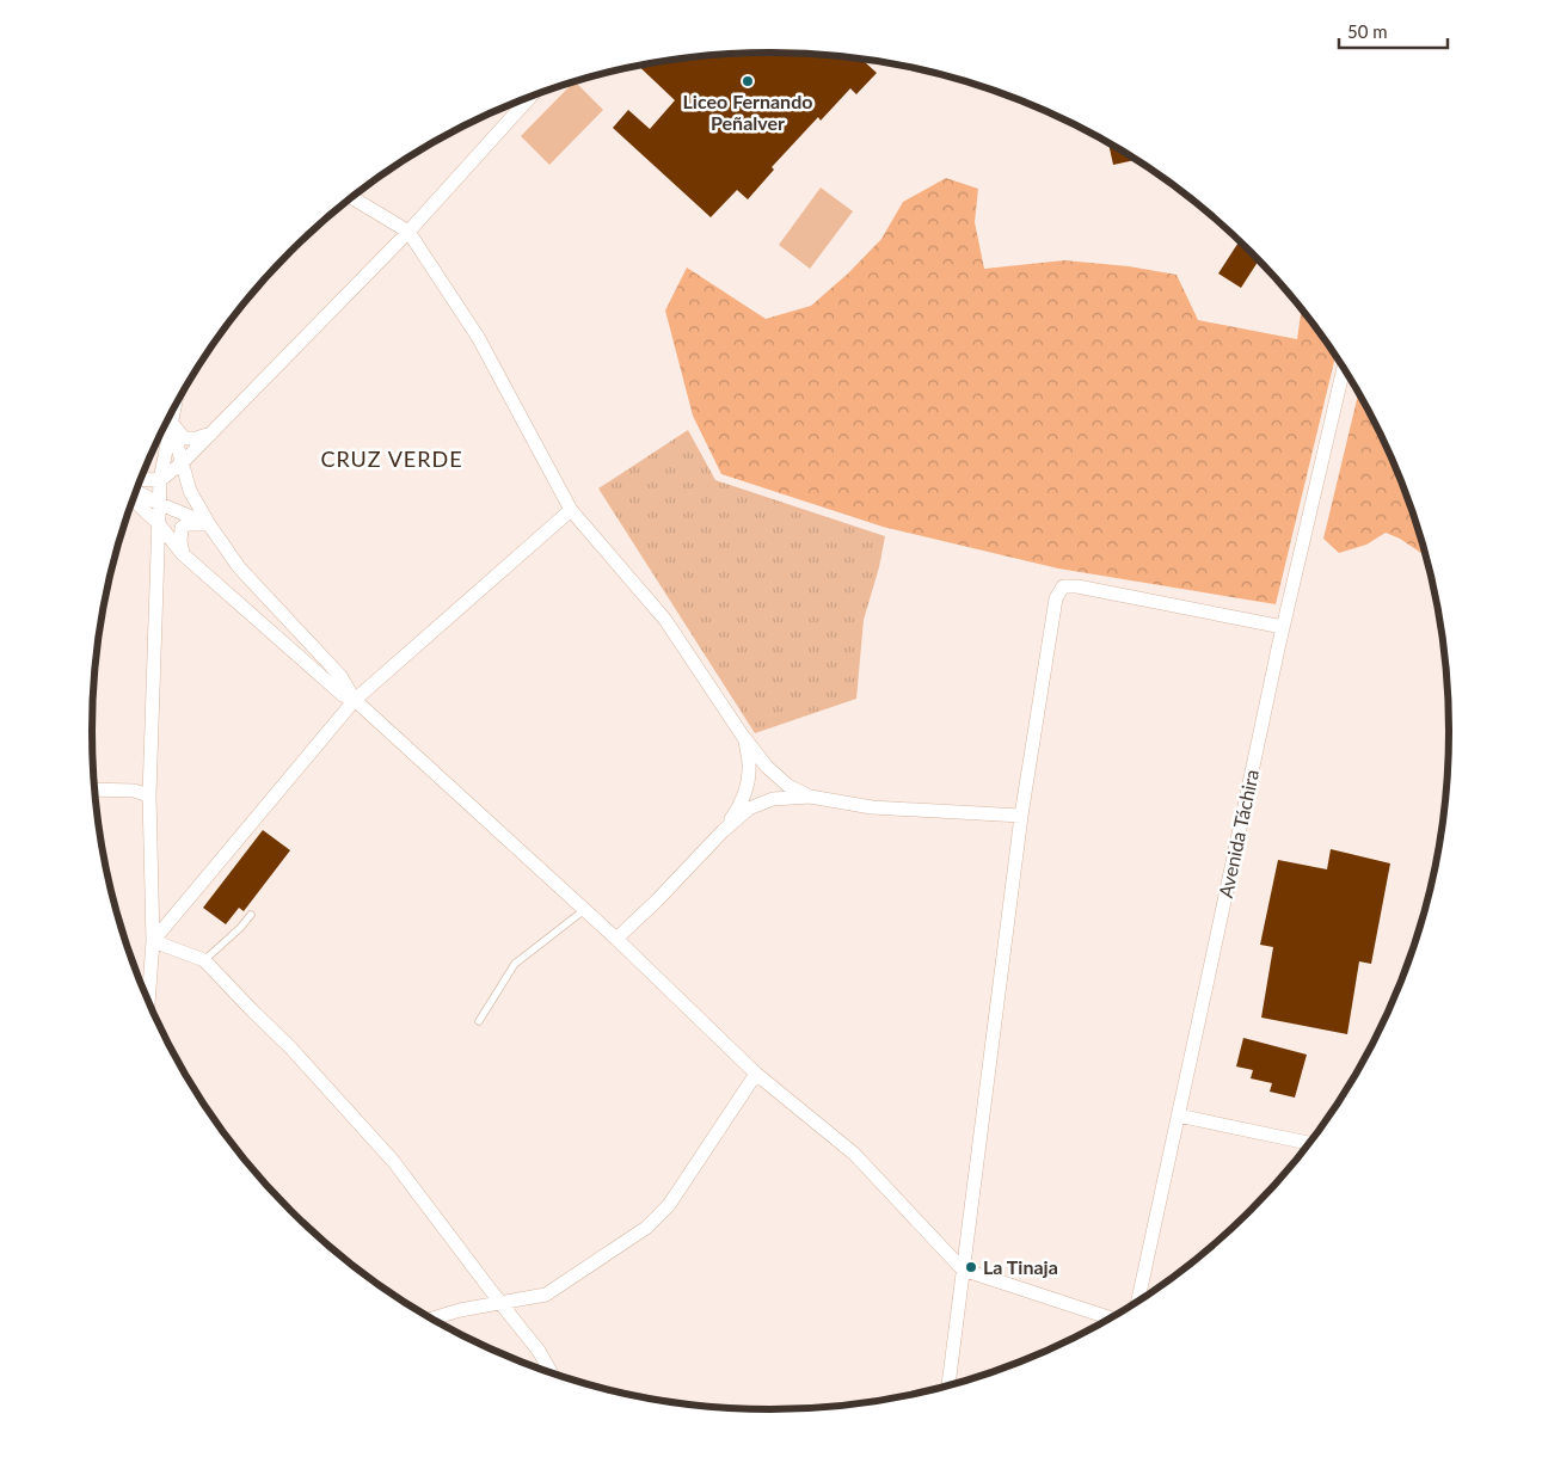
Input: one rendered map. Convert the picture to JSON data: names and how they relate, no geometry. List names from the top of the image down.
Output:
{
  "streets": {
    "street": ["Avenida Táchira"]
  },
  "districts": ["CRUZ VERDE"],
  "places": ["Liceo Fernando Peñalver", "La Tinaja"],
  "scale_bar": "50 m"
}
